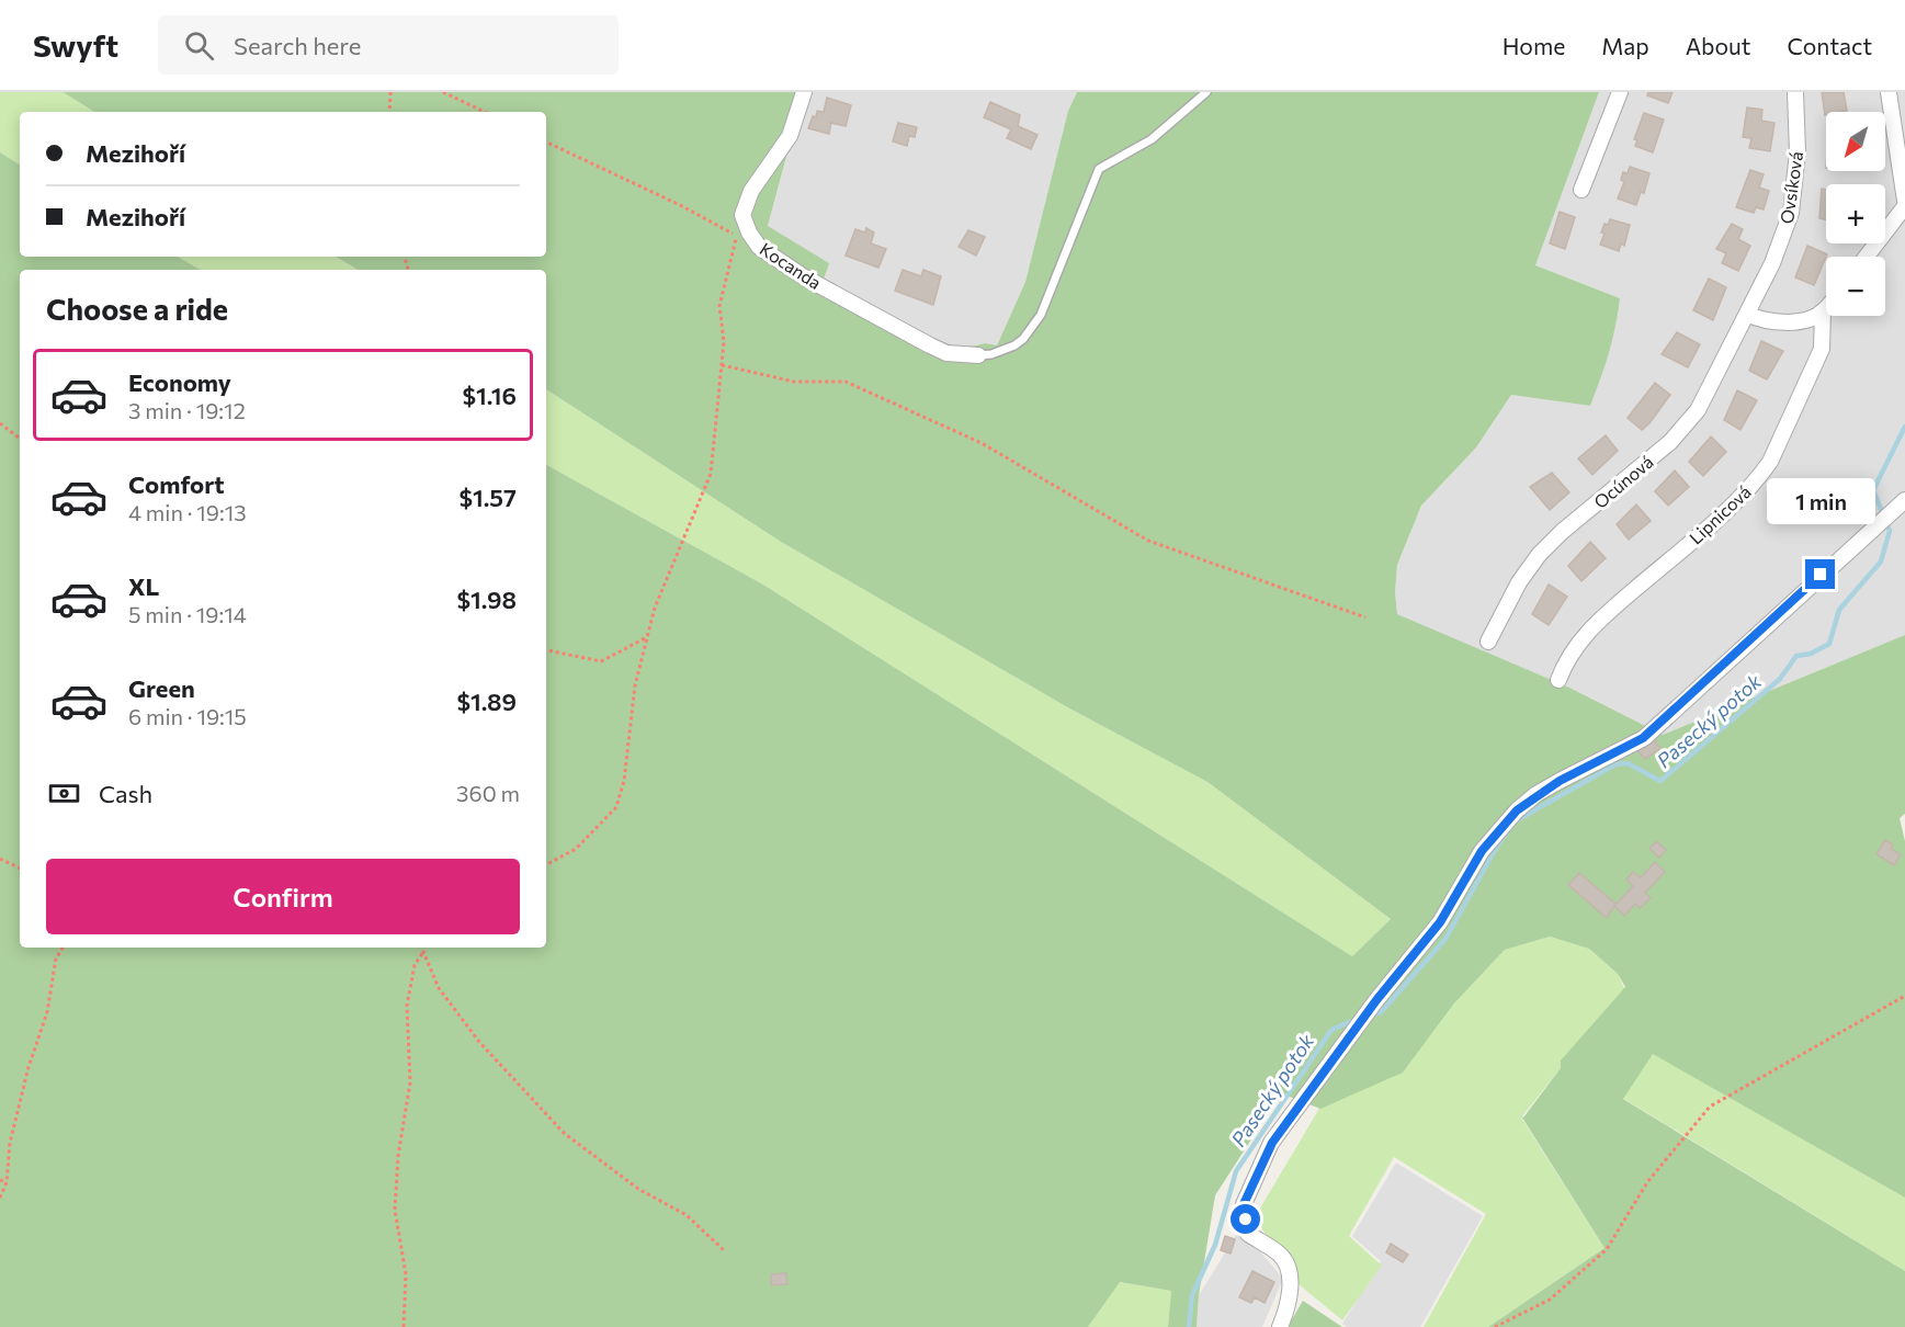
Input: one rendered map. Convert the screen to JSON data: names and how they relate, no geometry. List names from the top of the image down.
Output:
{
  "streets": {
    "street": [
      "Ovsíková",
      "Kocanda",
      "Ocúnová",
      "Lipnicová"
    ]
  },
  "crossings": [
    ["Ovsíková", "Ocúnová"]
  ],
  "water": ["Pasecký potok"],
  "north": "bottom left",
  "page": {
    "header": "Swyft",
    "search": "Search here",
    "nav": [
      "Home",
      "Map",
      "About",
      "Contact"
    ],
    "map_buttons": ["+", "−"],
    "banner": ["Mezihoří", "Mezihoří"],
    "heading": "Choose a ride",
    "list": [
      {
        "name": "Economy",
        "note": "3 min · 19:12",
        "value": "$1.16"
      },
      {
        "name": "Comfort",
        "note": "4 min · 19:13",
        "value": "$1.57"
      },
      {
        "name": "XL",
        "note": "5 min · 19:14",
        "value": "$1.98"
      },
      {
        "name": "Green",
        "note": "6 min · 19:15",
        "value": "$1.89"
      }
    ],
    "bubble": "1 min",
    "pay": ["Cash", "360 m"],
    "buttons": "Confirm"
  }
}
